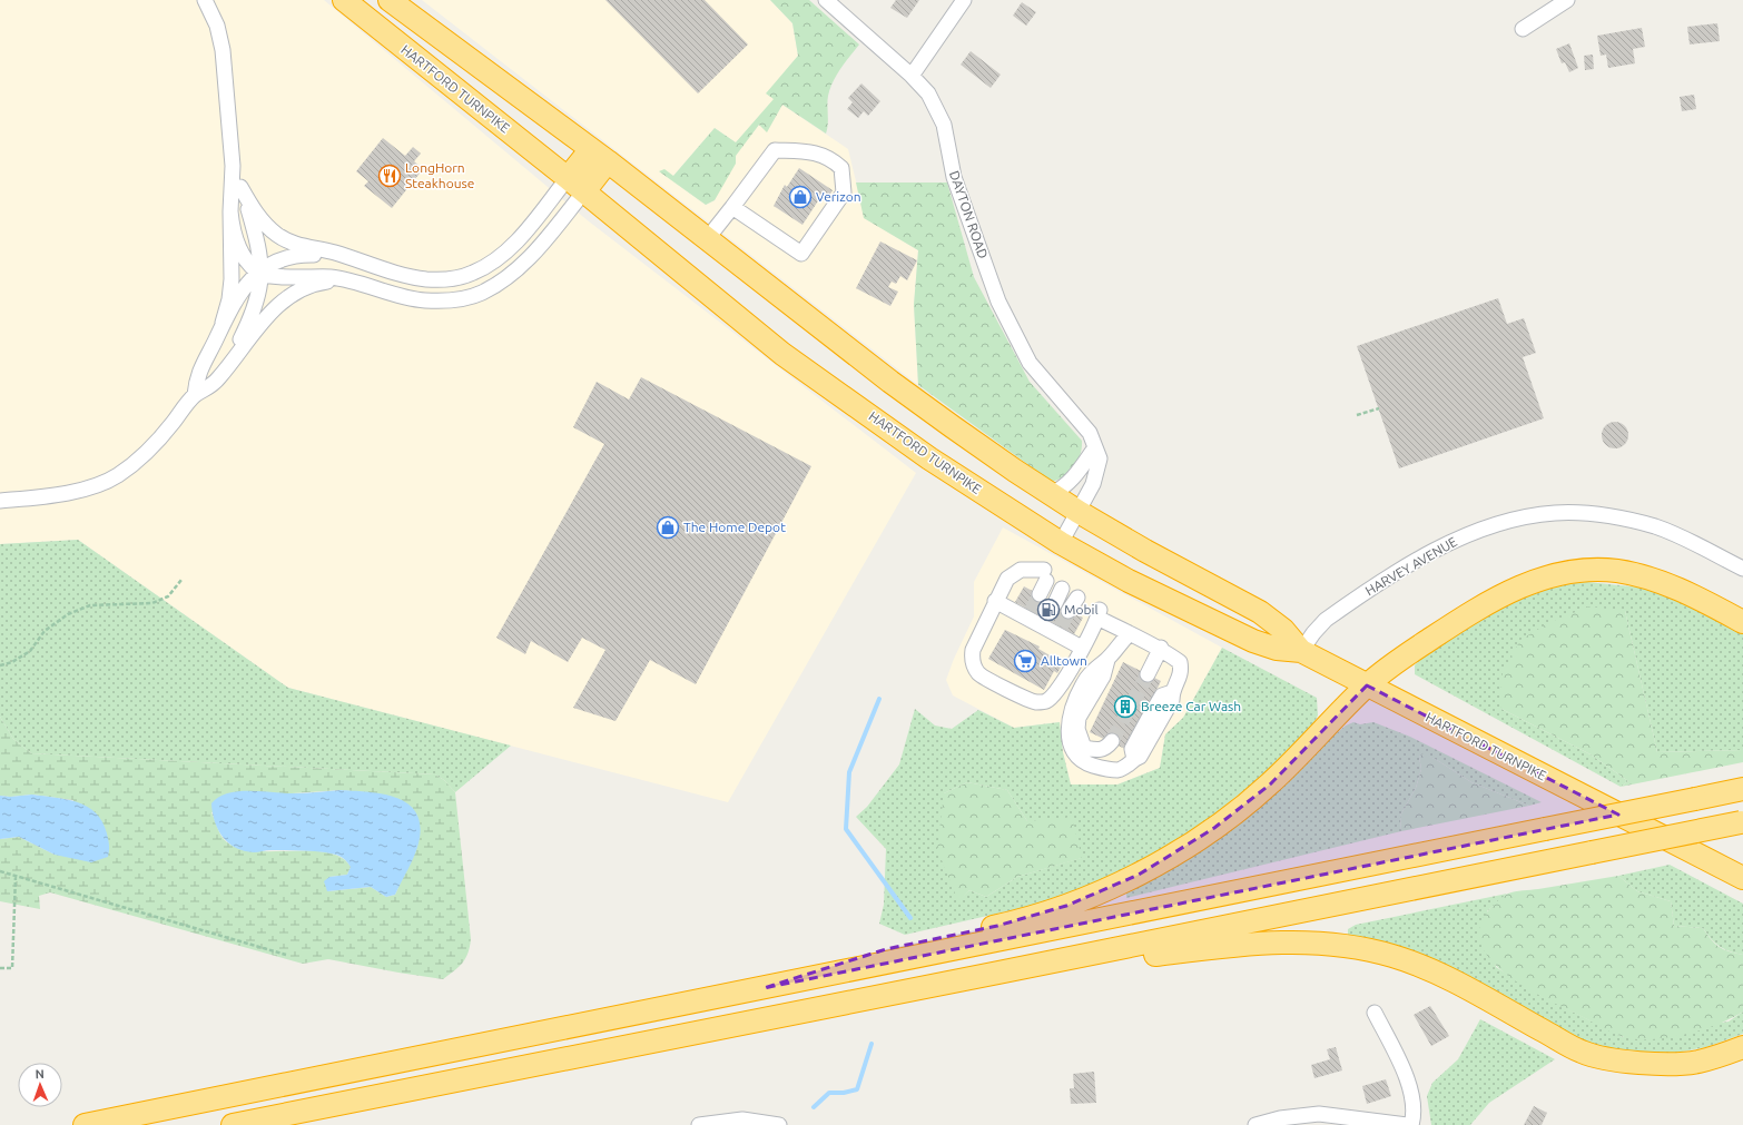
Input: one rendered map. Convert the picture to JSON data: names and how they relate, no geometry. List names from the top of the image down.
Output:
{
  "streets": {
    "highway": ["HARTFORD TURNPIKE"],
    "street": ["DAYTON ROAD", "HARVEY AVENUE"]
  },
  "crossings": [
    ["HARTFORD TURNPIKE", "DAYTON ROAD"],
    ["HARTFORD TURNPIKE", "HARVEY AVENUE"]
  ],
  "places": {
    "restaurant": ["LongHorn Steakhouse"],
    "shop": ["Verizon", "The Home Depot"],
    "fuel station": ["Mobil"],
    "supermarket": ["Alltown"],
    "building": ["Breeze Car Wash"]
  },
  "north": "top"
}
